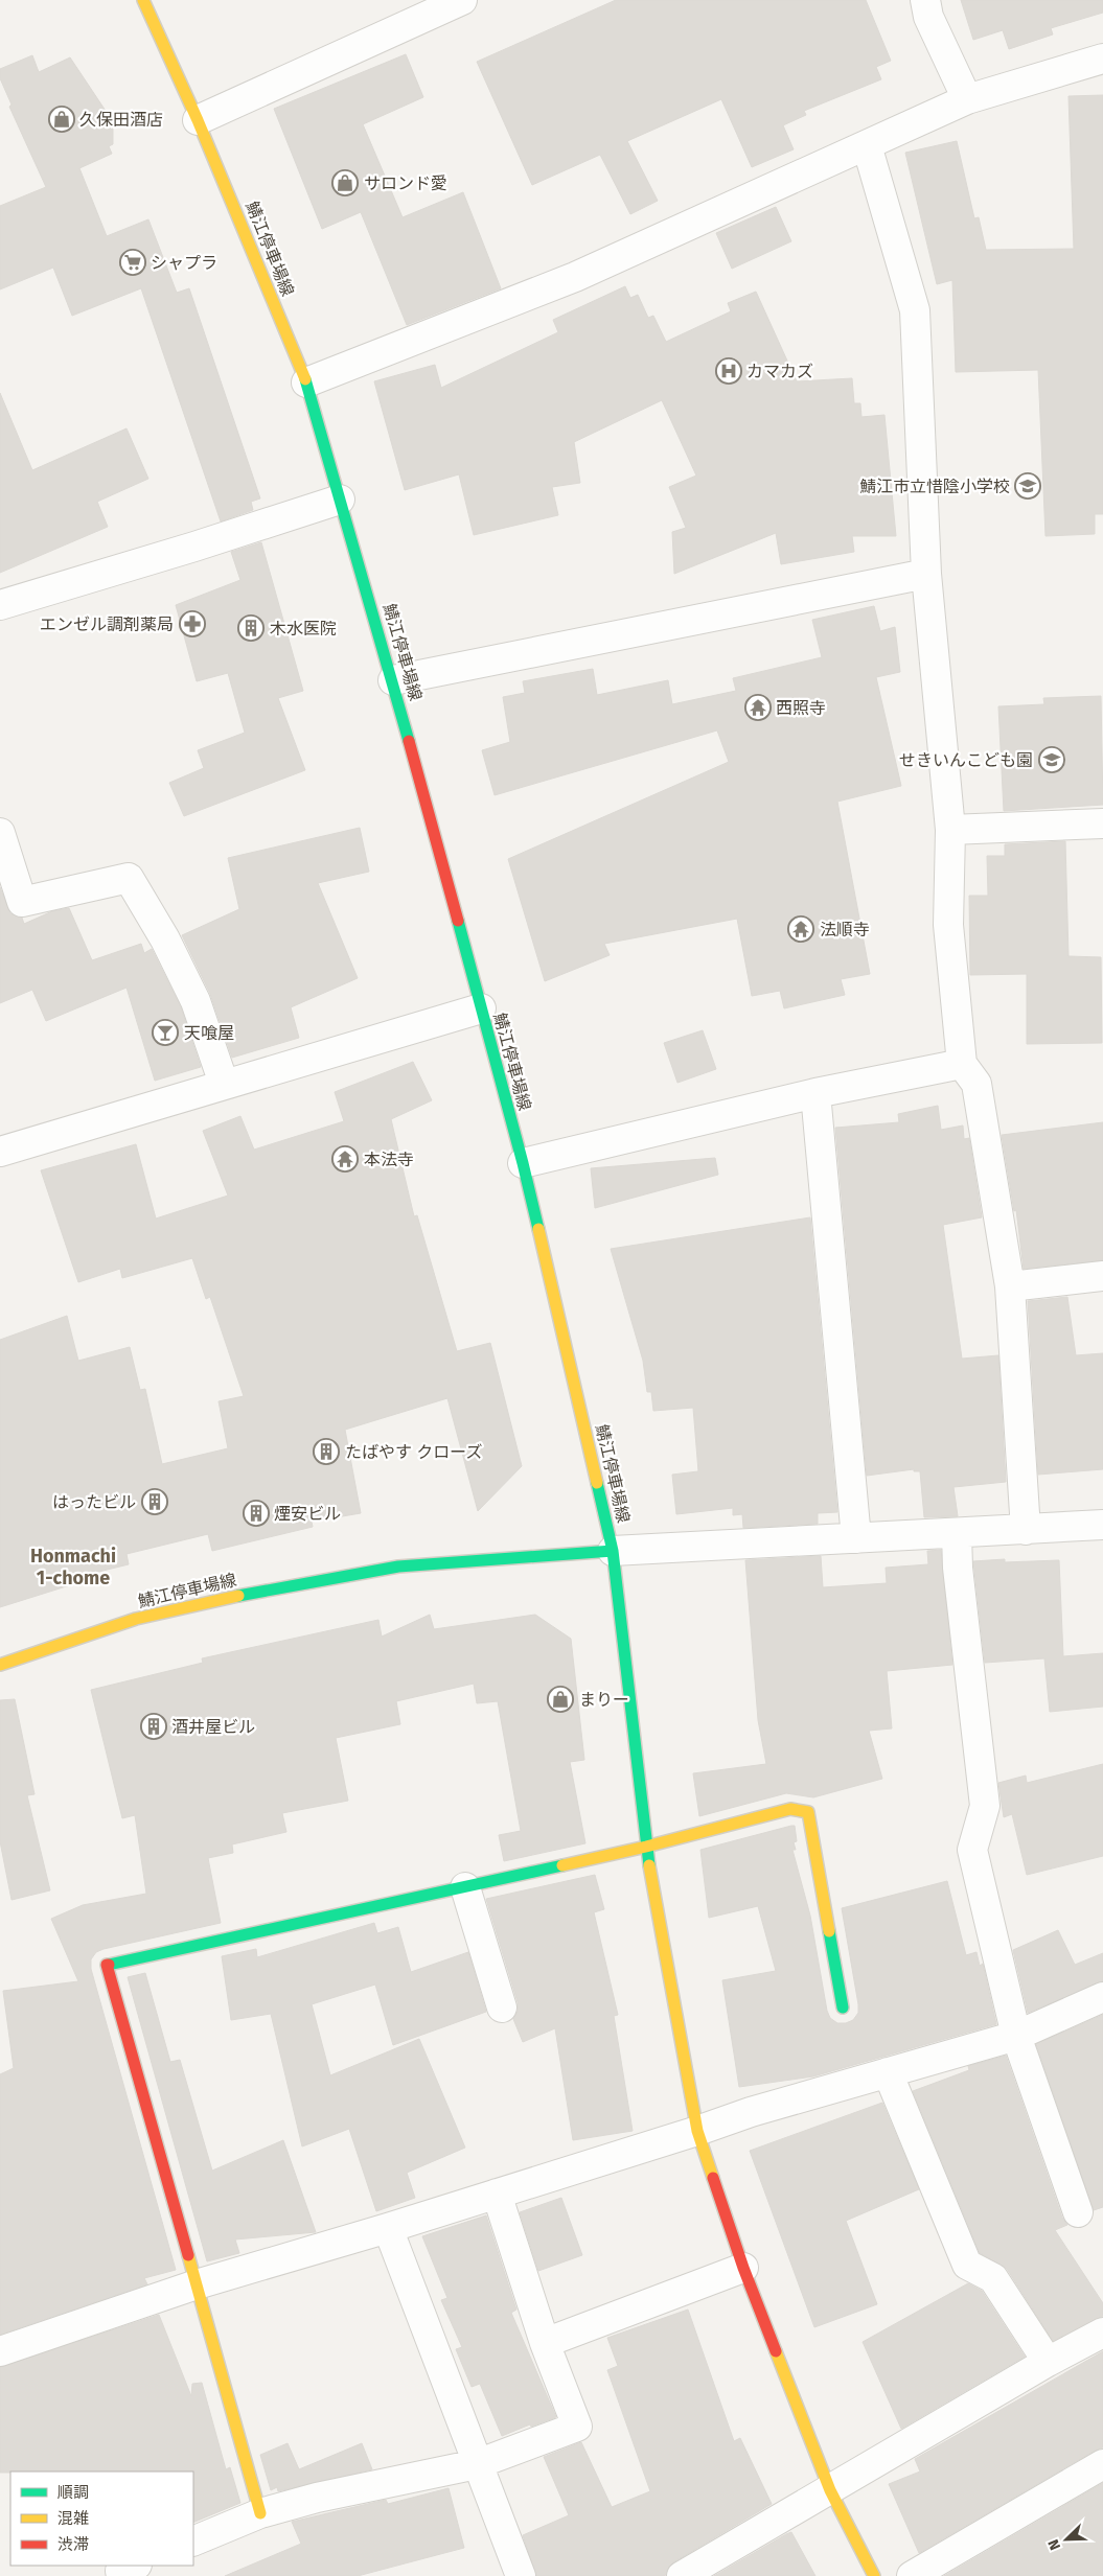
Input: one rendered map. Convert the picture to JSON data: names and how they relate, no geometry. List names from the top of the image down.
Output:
{
  "streets": {
    "street": ["鯖江停車場線"]
  },
  "districts": ["Honmachi 1-chome"],
  "places": {
    "shop": ["久保田酒店", "サロンド愛", "まりー"],
    "supermarket": ["シャプラ"],
    "hospital": ["カマカズ"],
    "school or university": ["鯖江市立惜陰小学校", "せきいんこども園"],
    "pharmacy": ["エンゼル調剤薬局"],
    "building": [
      "木水医院",
      "たばやす クローズ",
      "はったビル",
      "煙安ビル",
      "酒井屋ビル"
    ],
    "temple": ["西照寺", "法順寺", "本法寺"],
    "bar": ["天喰屋"]
  },
  "legend": ["順調", "混雑", "渋滞"],
  "north": "bottom left"
}
